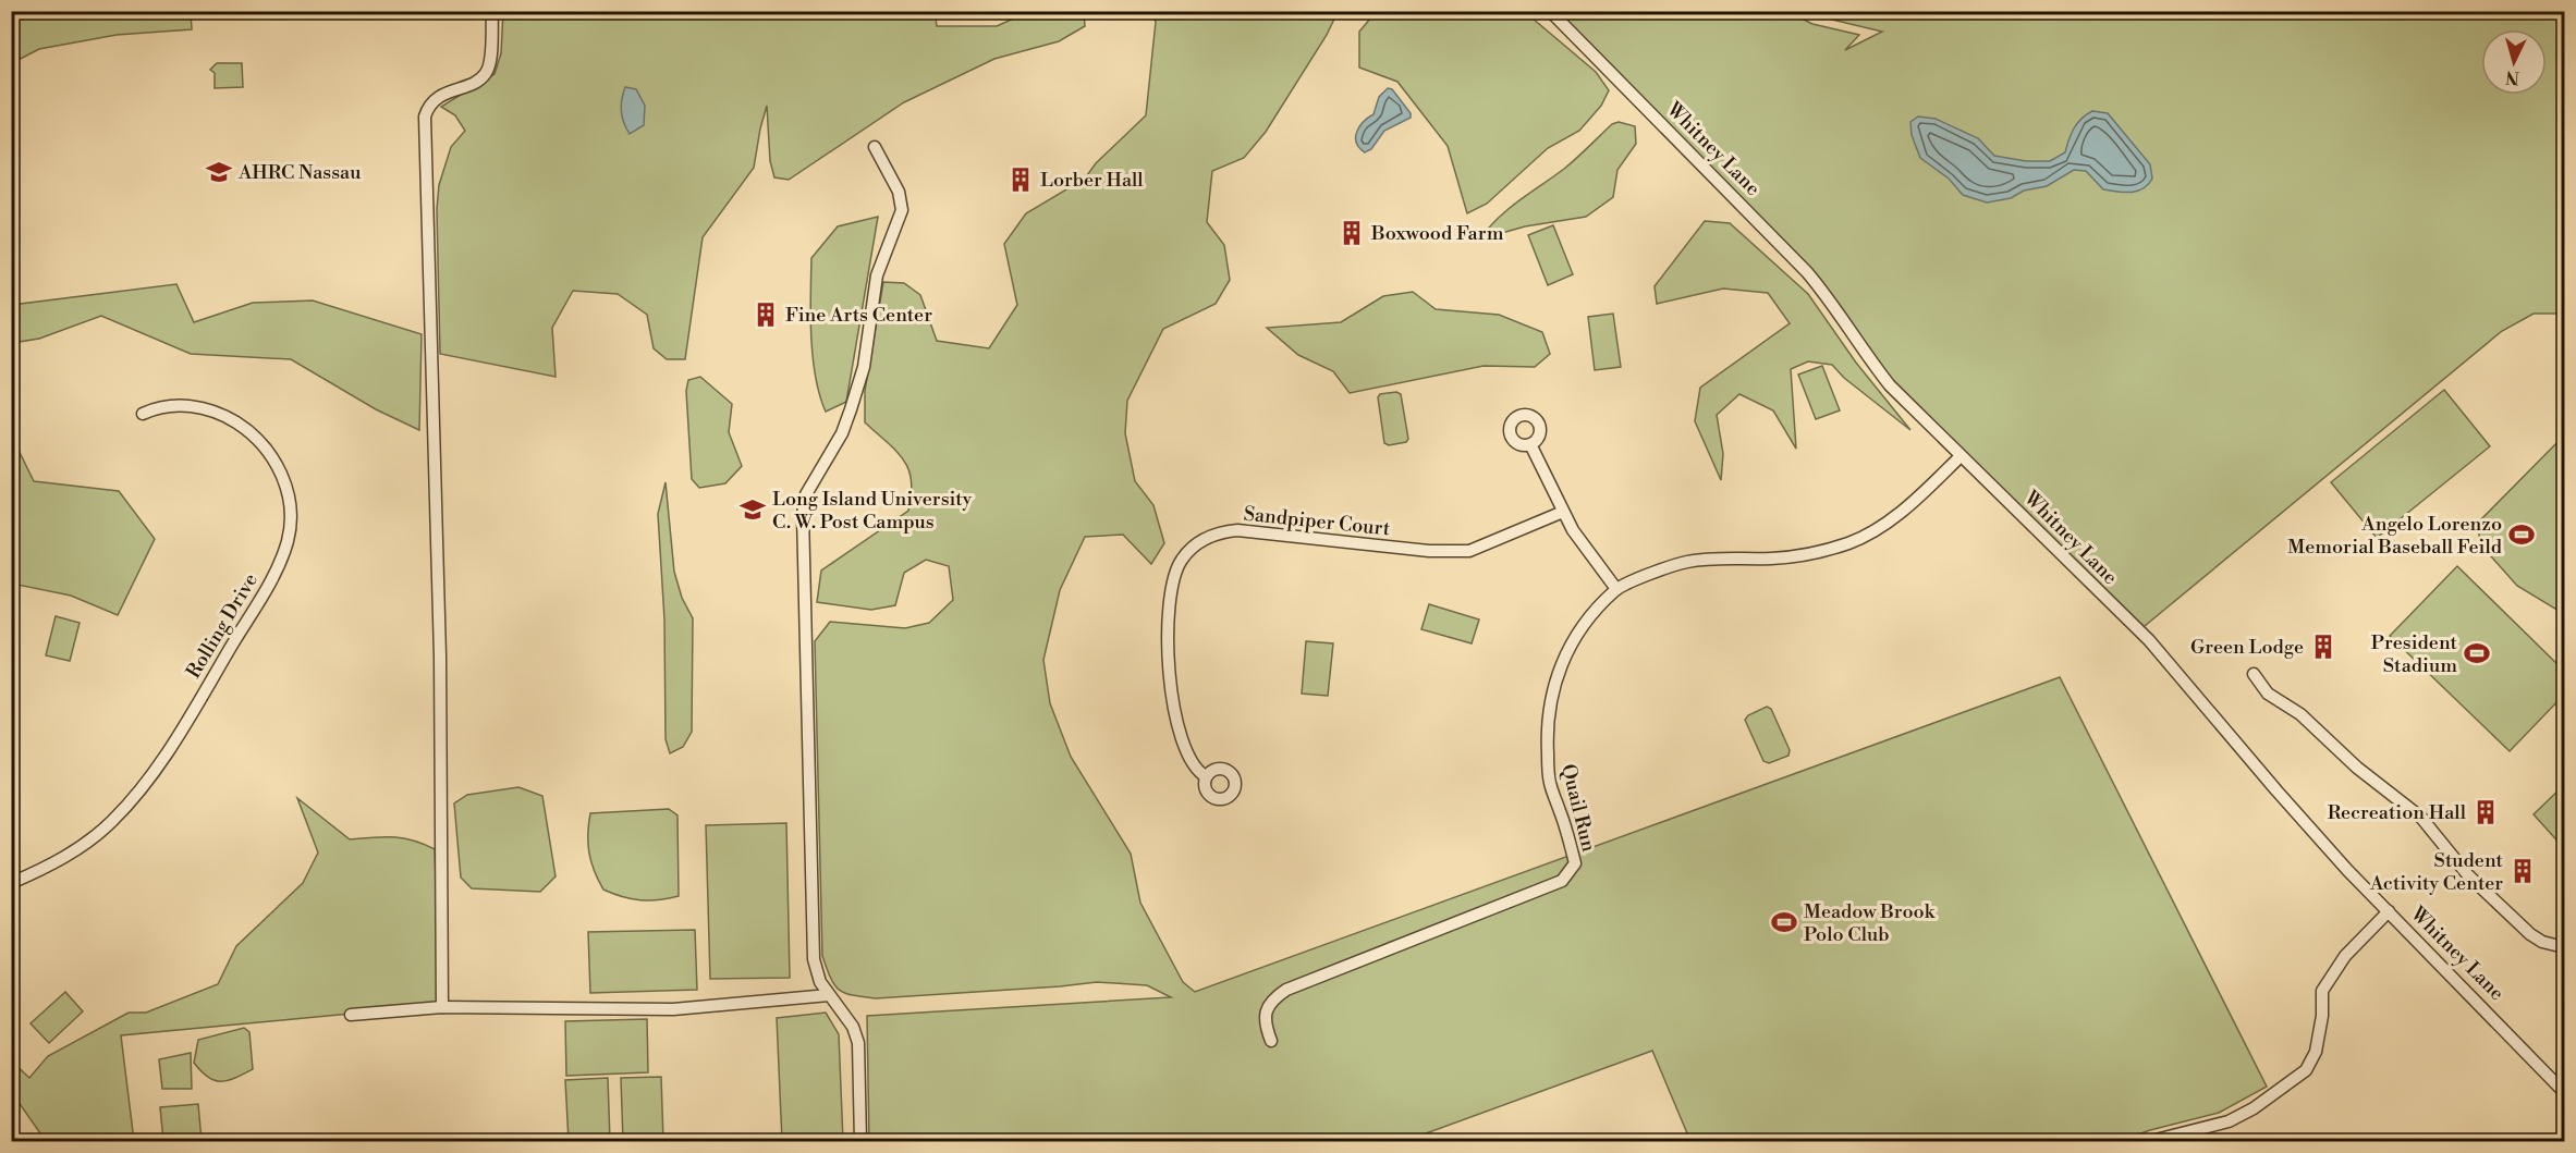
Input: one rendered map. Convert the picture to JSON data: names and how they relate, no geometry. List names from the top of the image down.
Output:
{
  "streets": {
    "street": [
      "Whitney Lane",
      "Sandpiper Court",
      "Rolling Drive",
      "Quail Run"
    ]
  },
  "crossings": [
    ["Whitney Lane", "Quail Run"]
  ],
  "places": {
    "school or university": ["AHRC Nassau", "Long Island University C. W. Post Campus"],
    "building": [
      "Lorber Hall",
      "Boxwood Farm",
      "Fine Arts Center",
      "Green Lodge",
      "Recreation Hall",
      "Student Activity Center"
    ],
    "sports": ["Angelo Lorenzo Memorial Baseball Feild", "President Stadium", "Meadow Brook Polo Club"]
  },
  "north": "bottom"
}
